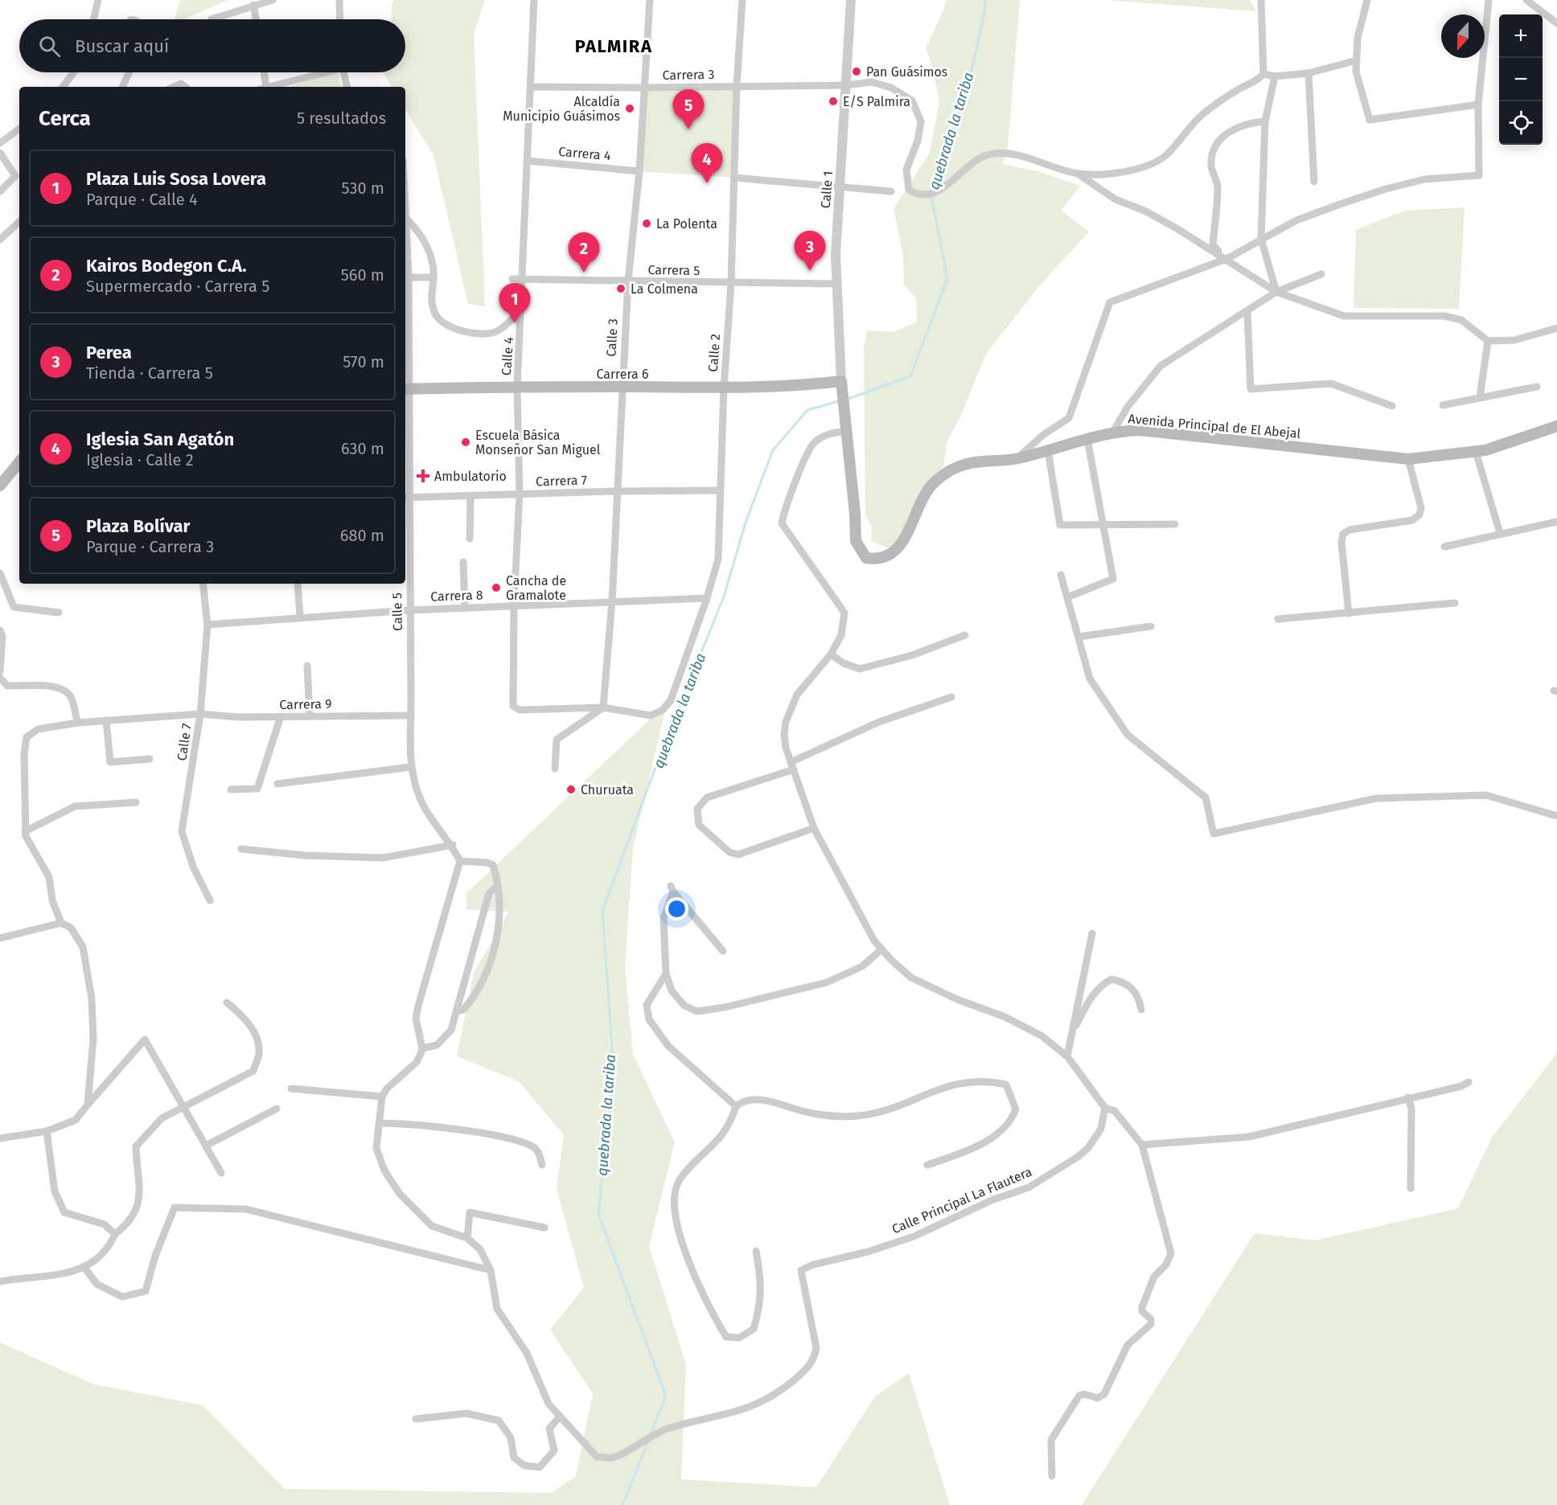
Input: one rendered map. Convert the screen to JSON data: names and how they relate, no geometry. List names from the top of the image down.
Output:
{
  "streets": {
    "main road": ["Carrera 6", "Avenida Principal de El Abejal"],
    "street": [
      "Carrera 3",
      "Carrera 4",
      "Calle 1",
      "Carrera 5",
      "Calle 3",
      "Calle 2",
      "Calle 4",
      "Carrera 7",
      "Carrera 8",
      "Calle 5",
      "Carrera 9",
      "Calle 7",
      "Calle Principal La Flautera"
    ]
  },
  "crossings": [
    ["Carrera 3", "Calle 1"],
    ["Carrera 3", "Calle 3"],
    ["Carrera 3", "Calle 2"],
    ["Carrera 3", "Calle 4"],
    ["Carrera 4", "Calle 3"],
    ["Carrera 4", "Calle 4"],
    ["Calle 1", "Carrera 5"],
    ["Calle 1", "Carrera 6"],
    ["Calle 1", "Avenida Principal de El Abejal"],
    ["Carrera 5", "Calle 3"],
    ["Carrera 5", "Calle 2"],
    ["Carrera 5", "Calle 4"],
    ["Calle 3", "Calle 2"],
    ["Calle 3", "Calle 4"],
    ["Calle 3", "Carrera 6"],
    ["Calle 3", "Carrera 7"],
    ["Calle 3", "Carrera 8"],
    ["Calle 2", "Calle 4"],
    ["Calle 2", "Carrera 6"],
    ["Calle 2", "Carrera 7"],
    ["Calle 2", "Carrera 8"],
    ["Calle 4", "Carrera 6"],
    ["Calle 4", "Carrera 7"],
    ["Calle 4", "Carrera 8"],
    ["Carrera 6", "Avenida Principal de El Abejal"],
    ["Carrera 6", "Calle 5"],
    ["Carrera 7", "Calle 5"],
    ["Carrera 8", "Calle 5"],
    ["Carrera 8", "Calle 7"],
    ["Calle 5", "Carrera 9"],
    ["Carrera 9", "Calle 7"]
  ],
  "districts": ["PALMIRA"],
  "water": ["quebrada la tariba"],
  "places": {
    "other": [
      "Pan Guásimos",
      "E/S Palmira",
      "Alcaldía Municipio Guásimos",
      "La Polenta",
      "La Colmena",
      "Escuela Básica Monseñor San Miguel",
      "Cancha de Gramalote",
      "Churuata"
    ],
    "health": ["Ambulatorio"]
  },
  "north": "bottom",
  "page": {
    "map_buttons": ["+", "−"],
    "search": "Buscar aquí",
    "heading": ["Cerca", "5 resultados"],
    "pins": [
      "5",
      "4",
      "3",
      "2",
      "1"
    ],
    "list": [
      {
        "mark": "1",
        "name": "Plaza Luis Sosa Lovera",
        "note": "Parque · Calle 4",
        "value": "530 m"
      },
      {
        "mark": "2",
        "name": "Kairos Bodegon C.A.",
        "note": "Supermercado · Carrera 5",
        "value": "560 m"
      },
      {
        "mark": "3",
        "name": "Perea",
        "note": "Tienda · Carrera 5",
        "value": "570 m"
      },
      {
        "mark": "4",
        "name": "Iglesia San Agatón",
        "note": "Iglesia · Calle 2",
        "value": "630 m"
      },
      {
        "mark": "5",
        "name": "Plaza Bolívar",
        "note": "Parque · Carrera 3",
        "value": "680 m"
      }
    ]
  }
}
